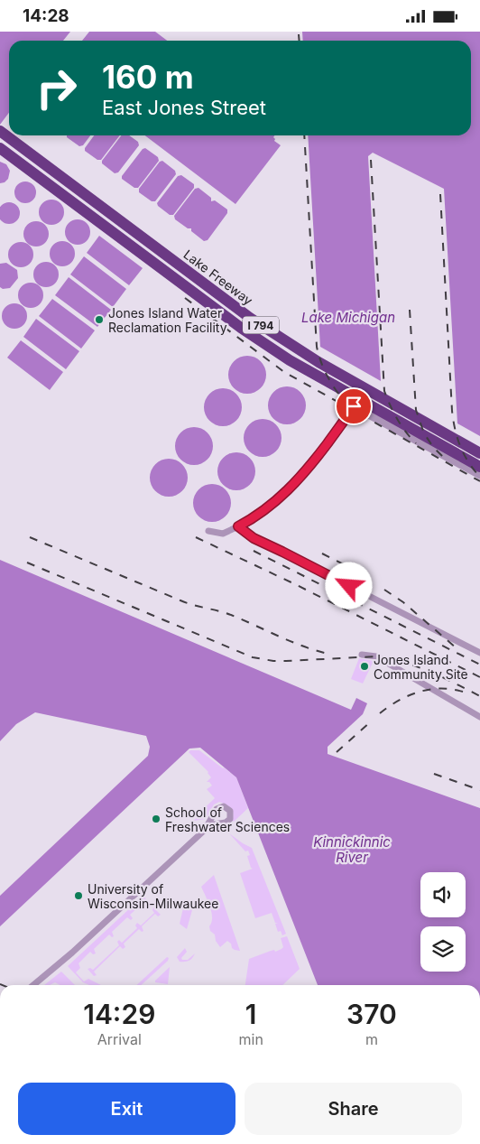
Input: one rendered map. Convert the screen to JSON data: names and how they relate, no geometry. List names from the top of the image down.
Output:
{
  "streets": {
    "highway": ["Lake Freeway", "I 794"]
  },
  "water": ["Lake Michigan", "Kinnickinnic River"],
  "places": [
    "Jones Island Water Reclamation Facility",
    "Jones Island Community Site",
    "School of Freshwater Sciences",
    "University of Wisconsin-Milwaukee"
  ],
  "page": {
    "status": "14:28",
    "turn": ["160 m", "East Jones Street"],
    "eta": [
      "14:29",
      "Arrival",
      "1",
      "min",
      "370",
      "m"
    ],
    "buttons": ["Exit", "Share"]
  }
}
